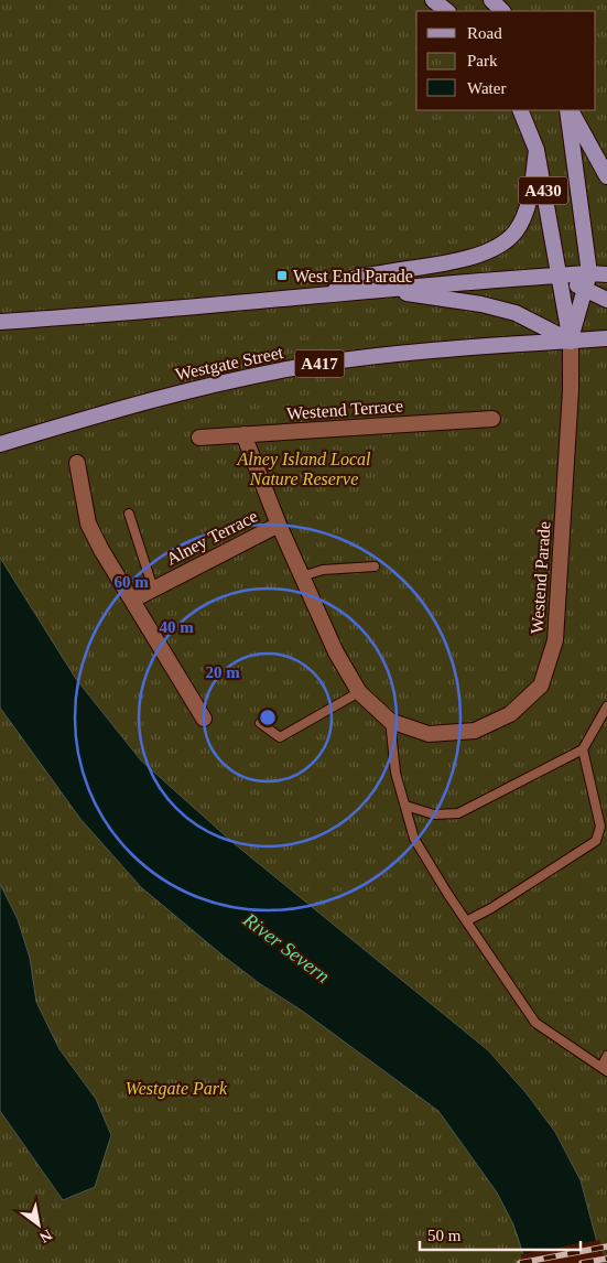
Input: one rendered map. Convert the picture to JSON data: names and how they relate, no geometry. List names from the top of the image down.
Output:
{
  "streets": {
    "main road": ["A430", "Westgate Street", "A417"],
    "street": ["Westend Terrace", "Alney Terrace", "Westend Parade"]
  },
  "crossings": [
    ["A430", "Westgate Street"],
    ["A430", "A417"],
    ["A430", "Westend Parade"],
    ["Westgate Street", "A417"],
    ["Westgate Street", "Westend Parade"],
    ["A417", "Westend Parade"],
    ["Westend Terrace", "Westend Parade"],
    ["Alney Terrace", "Westend Parade"]
  ],
  "water": ["River Severn"],
  "parks": ["Alney Island Local Nature Reserve", "Westgate Park"],
  "places": {
    "transit": ["West End Parade"]
  },
  "legend": ["Road", "Park", "Water"],
  "scale_bar": "50 m",
  "north": "bottom right",
  "rings": ["60 m", "40 m", "20 m"]
}
